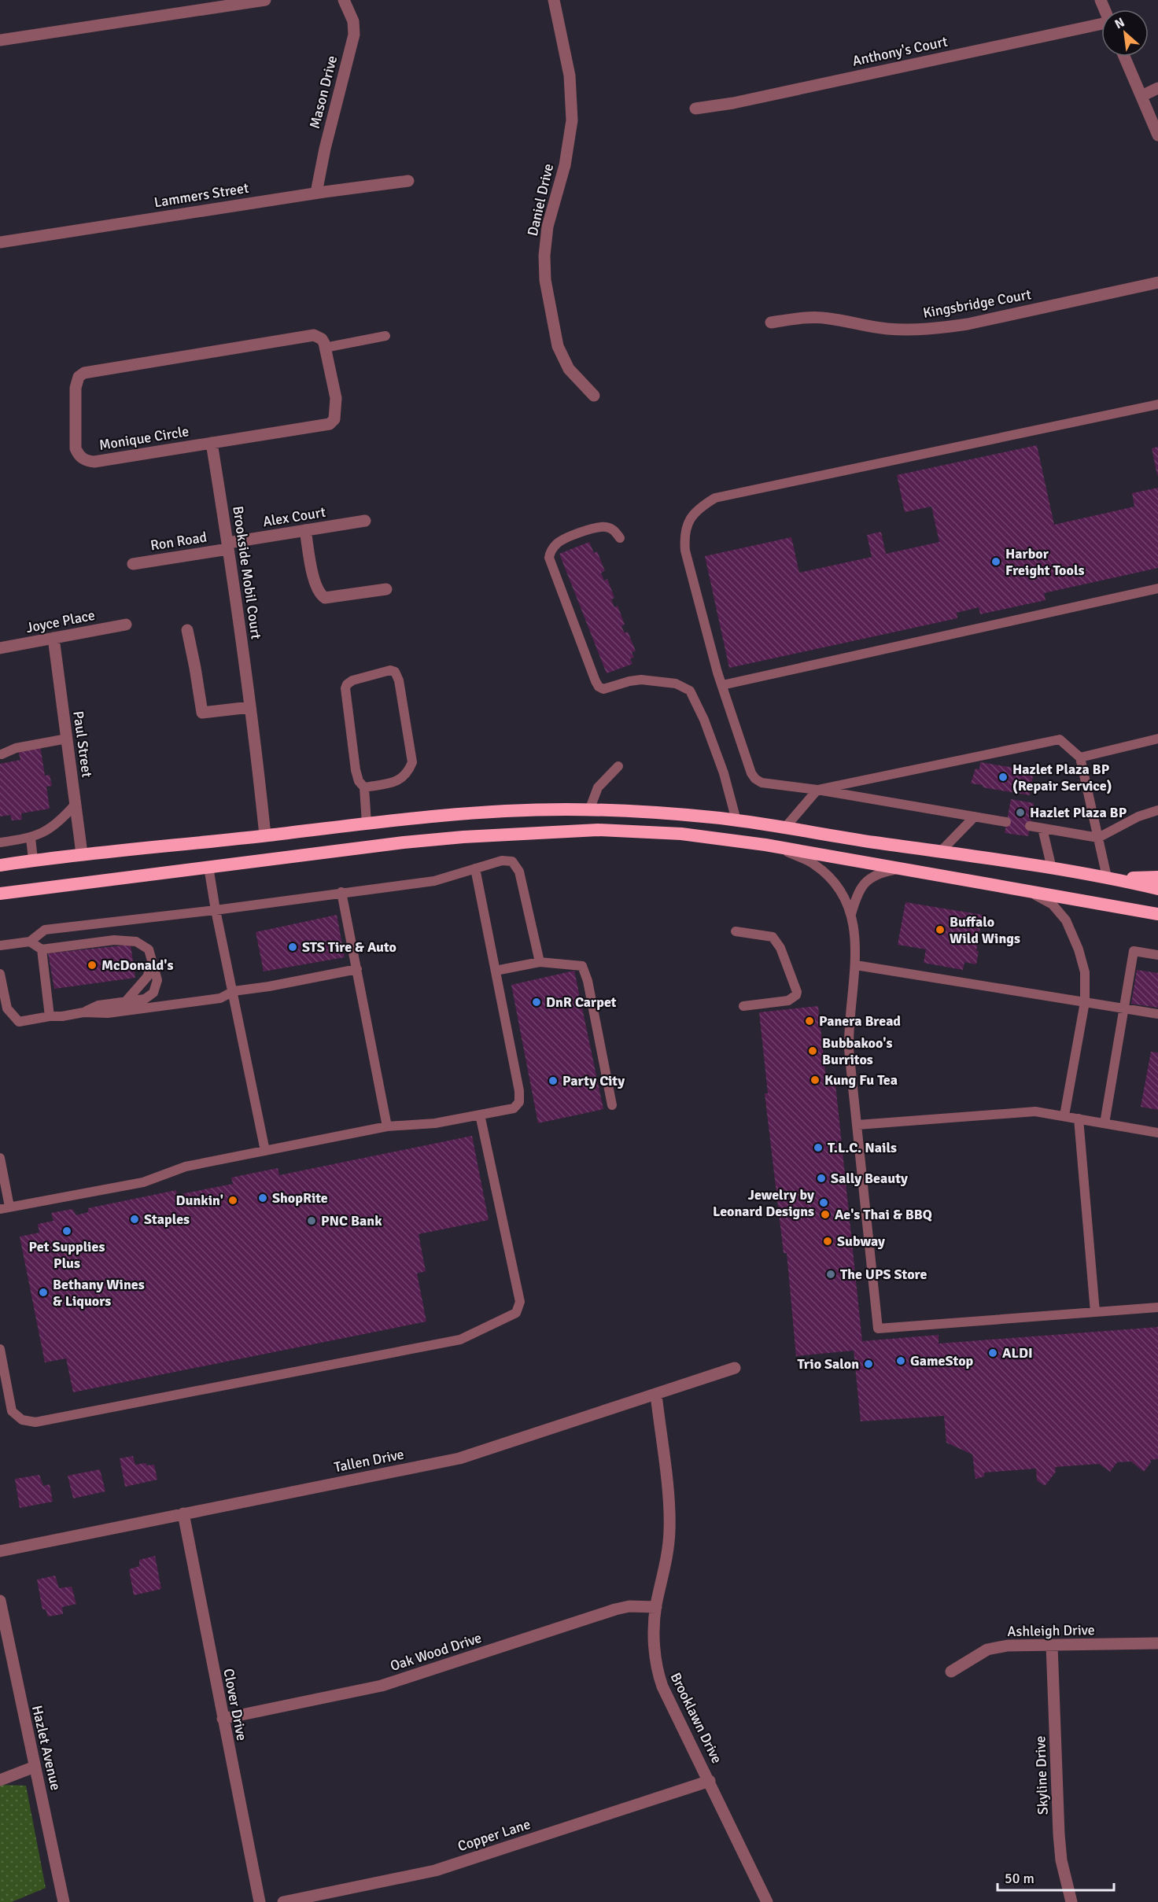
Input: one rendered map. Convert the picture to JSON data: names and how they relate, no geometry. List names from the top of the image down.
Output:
{
  "streets": {
    "street": [
      "Anthony's Court",
      "Mason Drive",
      "Lammers Street",
      "Daniel Drive",
      "Kingsbridge Court",
      "Monique Circle",
      "Alex Court",
      "Ron Road",
      "Brookside Mobil Court",
      "Joyce Place",
      "Paul Street",
      "Tallen Drive",
      "Ashleigh Drive",
      "Oak Wood Drive",
      "Clover Drive",
      "Brooklawn Drive",
      "Hazlet Avenue",
      "Skyline Drive",
      "Copper Lane"
    ]
  },
  "crossings": [
    ["Mason Drive", "Lammers Street"],
    ["Monique Circle", "Brookside Mobil Court"],
    ["Alex Court", "Ron Road"],
    ["Alex Court", "Brookside Mobil Court"],
    ["Ron Road", "Brookside Mobil Court"],
    ["Joyce Place", "Paul Street"],
    ["Tallen Drive", "Clover Drive"],
    ["Tallen Drive", "Brooklawn Drive"],
    ["Ashleigh Drive", "Skyline Drive"],
    ["Oak Wood Drive", "Clover Drive"],
    ["Oak Wood Drive", "Brooklawn Drive"],
    ["Brooklawn Drive", "Copper Lane"]
  ],
  "places": [
    "Harbor Freight Tools",
    "Hazlet Plaza BP (Repair Service)",
    "Hazlet Plaza BP",
    "Buffalo Wild Wings",
    "STS Tire & Auto",
    "McDonald's",
    "DnR Carpet",
    "Panera Bread",
    "Bubbakoo's Burritos",
    "Kung Fu Tea",
    "Party City",
    "T.L.C. Nails",
    "Sally Beauty",
    "ShopRite",
    "Dunkin'",
    "Jewelry by Leonard Designs",
    "Ae's Thai & BBQ",
    "Staples",
    "PNC Bank",
    "Pet Supplies Plus",
    "Subway",
    "The UPS Store",
    "Bethany Wines & Liquors",
    "ALDI",
    "GameStop",
    "Trio Salon"
  ],
  "scale_bar": "50 m",
  "north": "top left"
}
